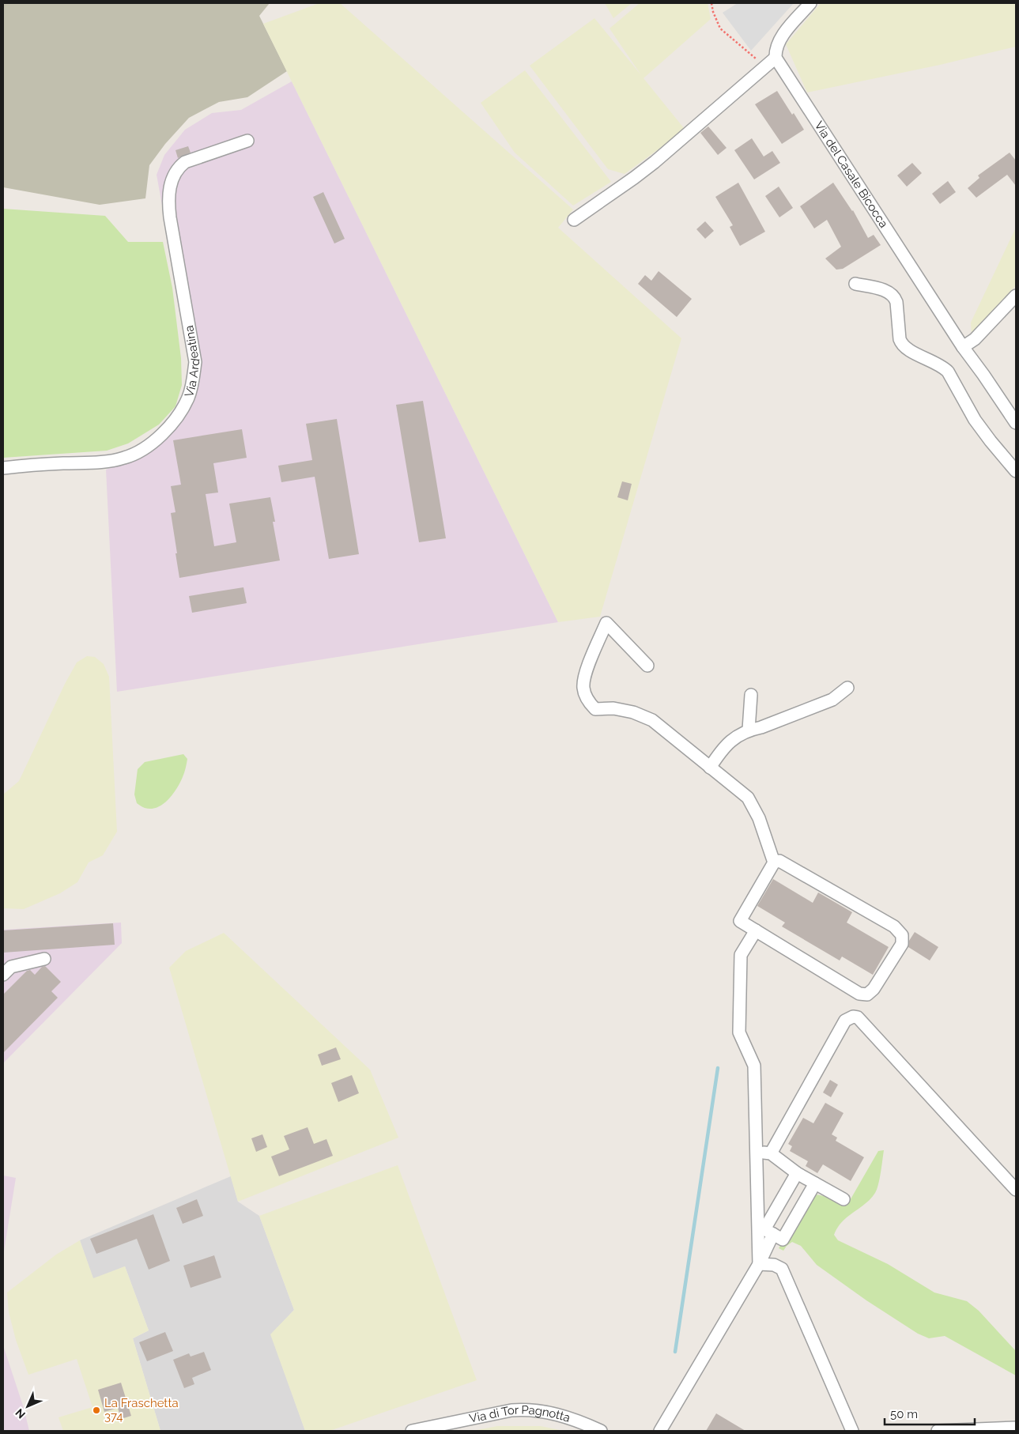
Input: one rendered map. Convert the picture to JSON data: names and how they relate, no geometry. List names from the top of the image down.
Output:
{
  "streets": {
    "street": ["Via del Casale Bicocca", "Via Ardeatina", "Via di Tor Pagnotta"]
  },
  "places": ["La Fraschetta 374"],
  "scale_bar": "50 m",
  "north": "bottom left"
}
